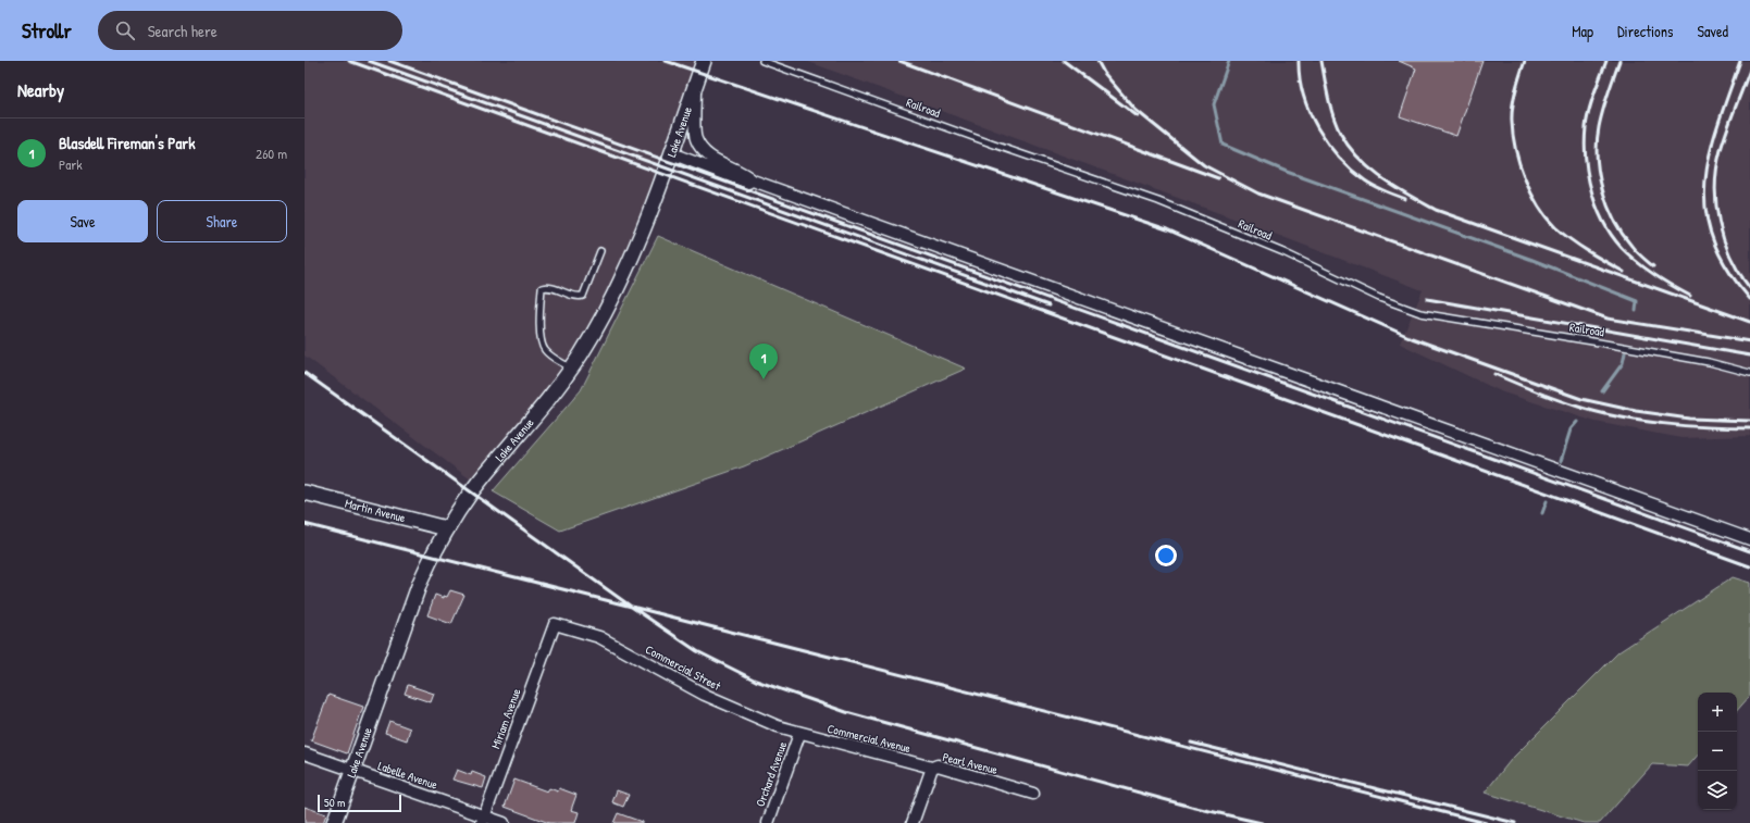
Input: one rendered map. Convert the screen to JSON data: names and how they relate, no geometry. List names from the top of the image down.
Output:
{
  "streets": {
    "street": [
      "Lake Avenue",
      "Martin Avenue",
      "Commercial Street",
      "Miriam Avenue",
      "Commercial Avenue",
      "Pearl Avenue",
      "Orchard Avenue",
      "Labelle Avenue"
    ],
    "lane": ["Railroad"]
  },
  "crossings": [
    ["Lake Avenue", "Martin Avenue"],
    ["Lake Avenue", "Labelle Avenue"],
    ["Commercial Street", "Miriam Avenue"],
    ["Commercial Street", "Commercial Avenue"],
    ["Commercial Street", "Orchard Avenue"],
    ["Miriam Avenue", "Labelle Avenue"],
    ["Commercial Avenue", "Pearl Avenue"],
    ["Commercial Avenue", "Orchard Avenue"]
  ],
  "scale_bar": "50 m",
  "page": {
    "header": "Strollr",
    "search": "Search here",
    "nav": ["Map", "Directions", "Saved"],
    "heading": "Nearby",
    "list": [
      {
        "mark": "1",
        "name": "Blasdell Fireman's Park",
        "note": "Park",
        "value": "260 m"
      }
    ],
    "buttons": ["Save", "Share"],
    "pins": "1",
    "map_buttons": ["+", "−"],
    "scale": "50 m"
  }
}
